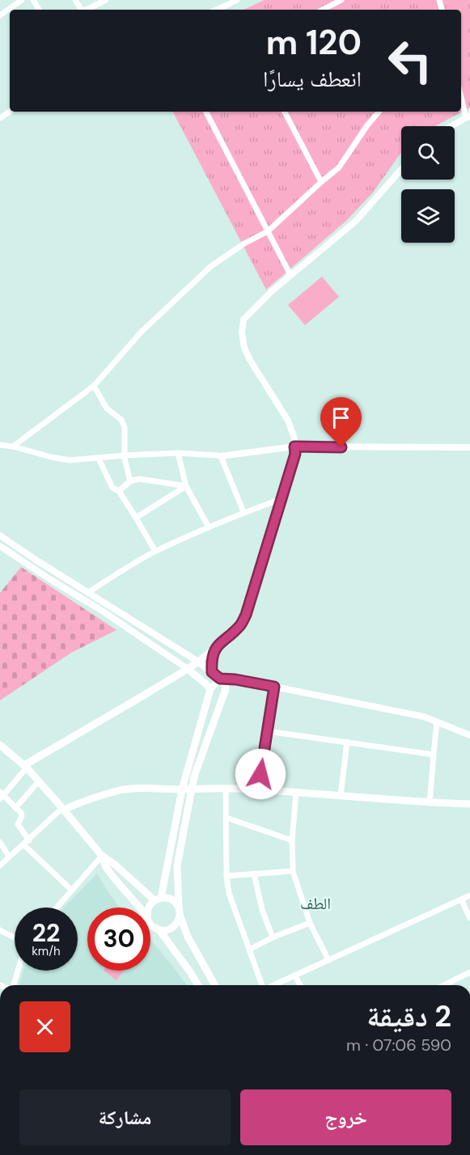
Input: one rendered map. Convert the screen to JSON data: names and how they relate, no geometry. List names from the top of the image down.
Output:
{
  "districts": ["الطف"],
  "page": {
    "turn": ["120 m", "انعطف يسارًا"],
    "speed": "22 km/h",
    "limit": "30",
    "heading": ["2 دقيقة", "590 m · 07:06"],
    "buttons": ["خروج", "مشاركة"]
  }
}
